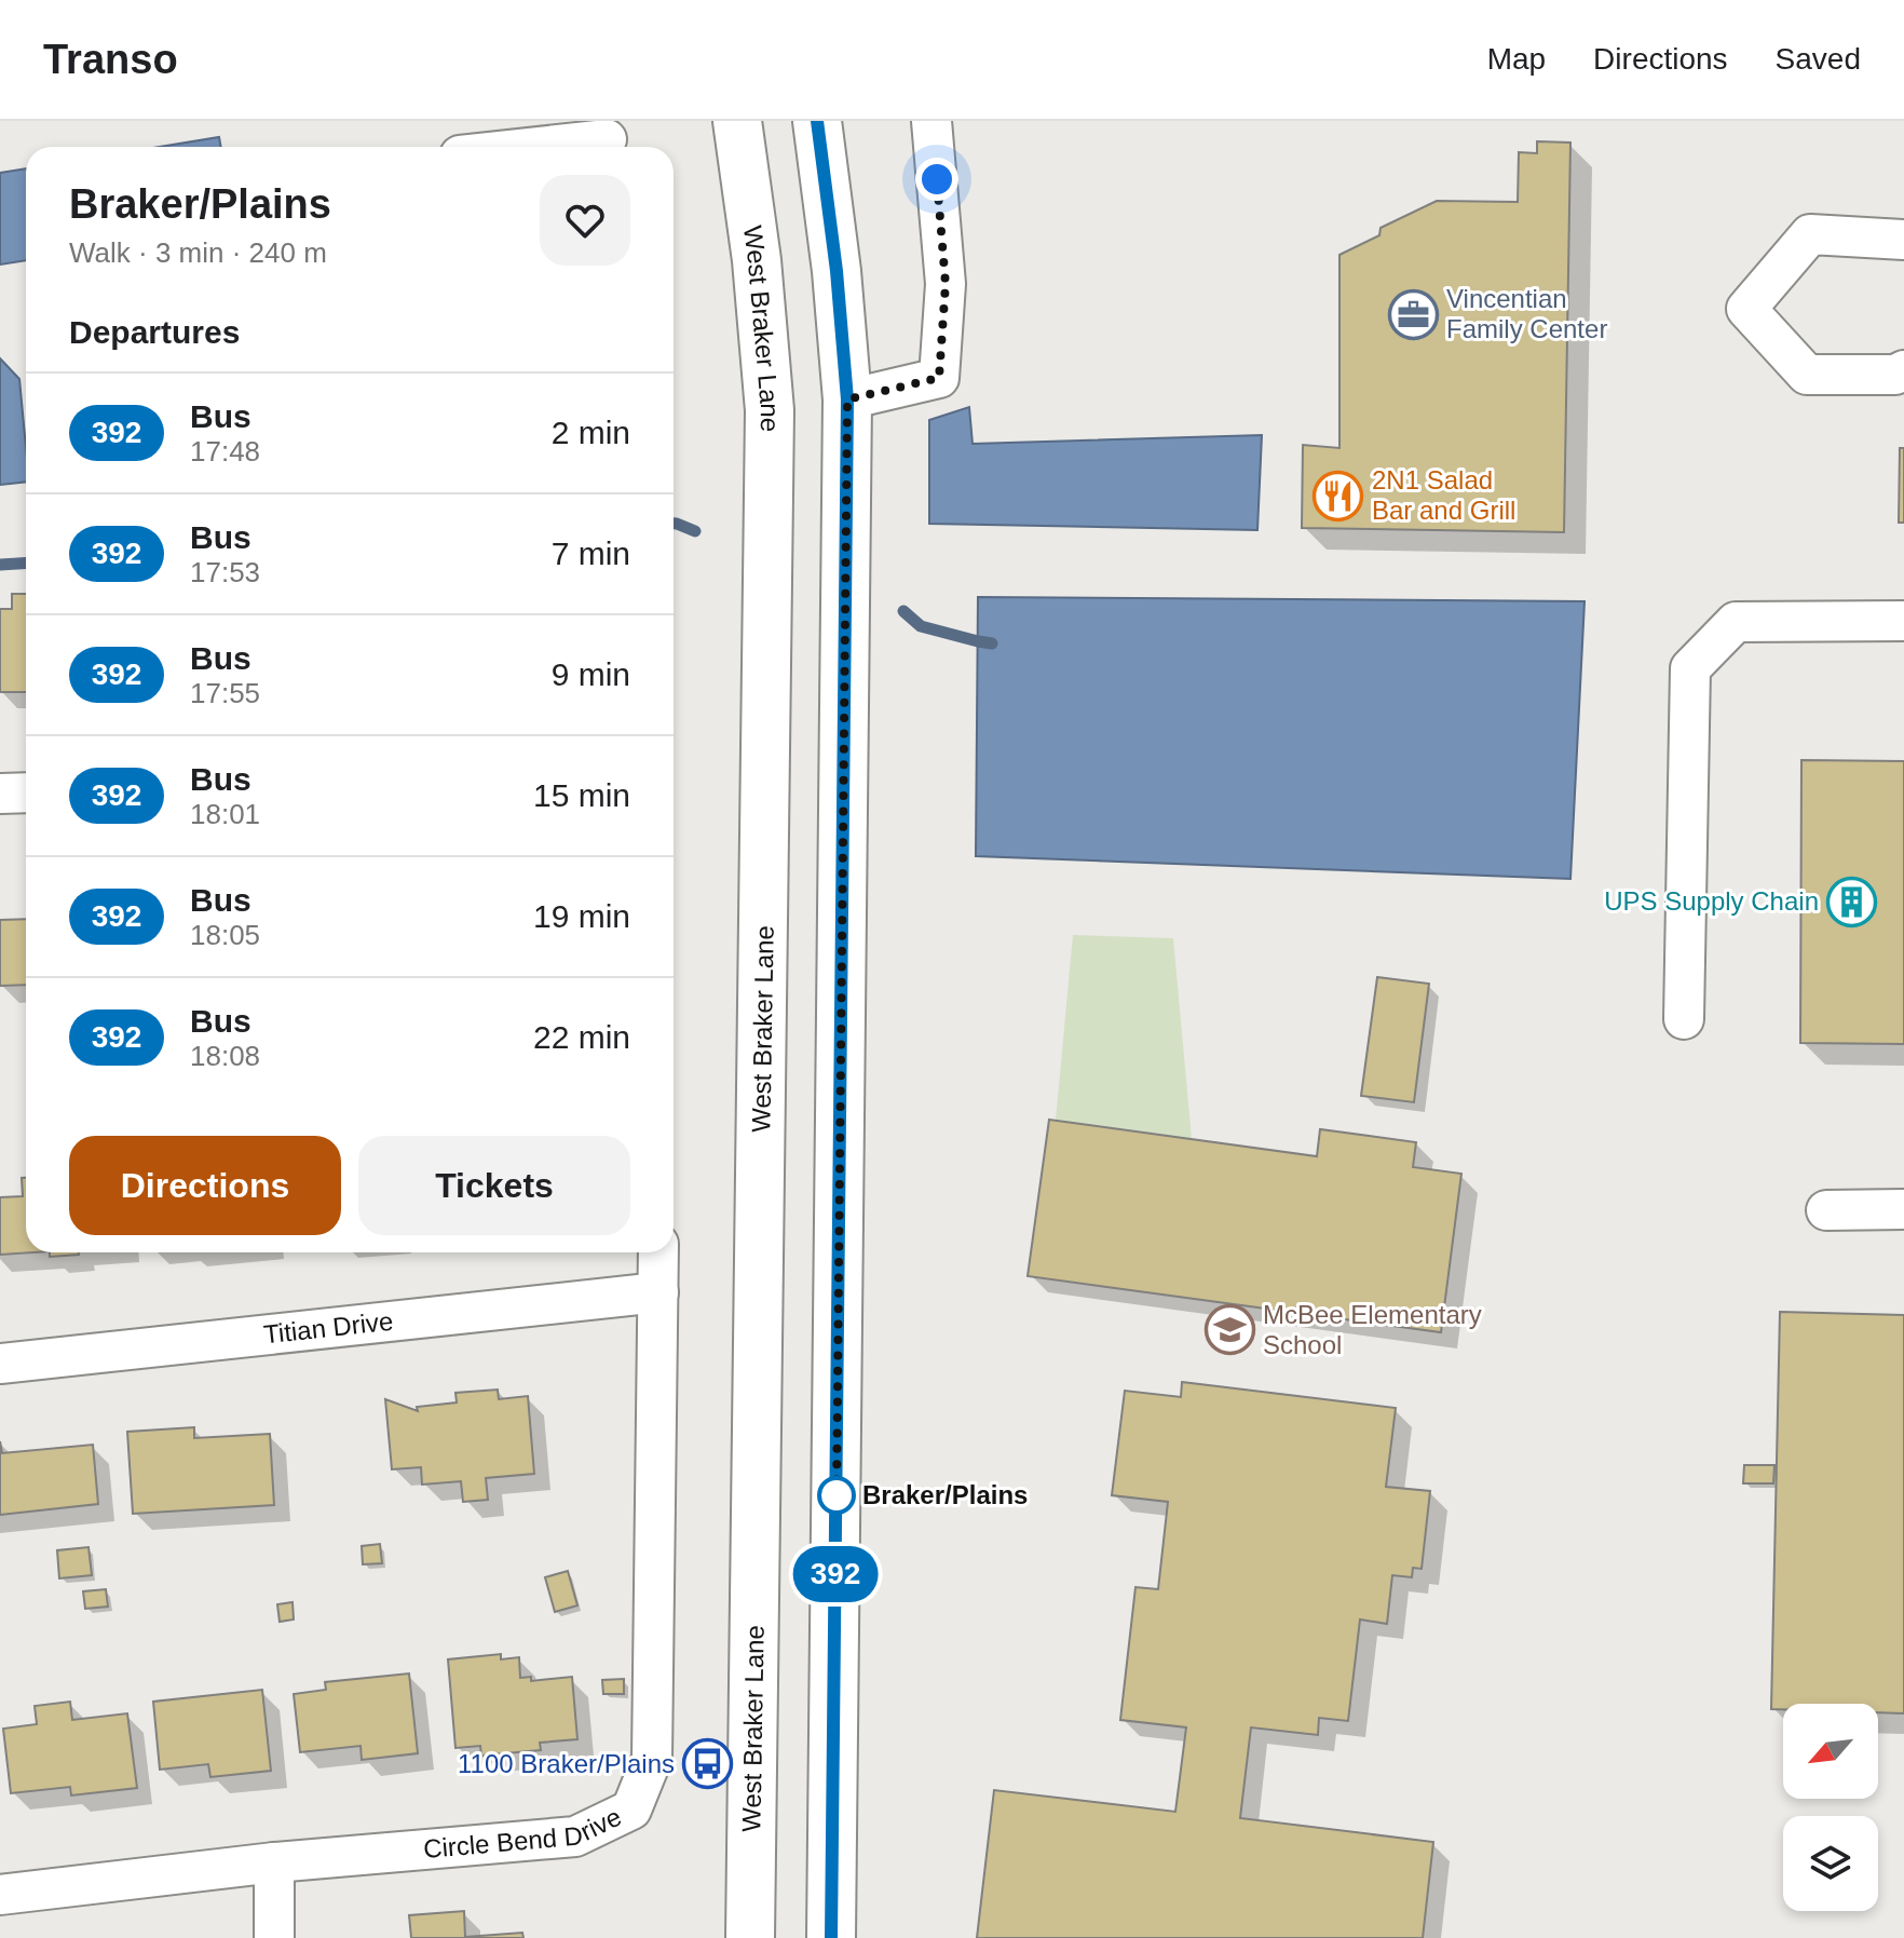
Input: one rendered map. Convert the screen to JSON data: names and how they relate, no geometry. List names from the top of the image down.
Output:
{
  "streets": {
    "main road": ["West Braker Lane"],
    "street": ["Titian Drive", "Circle Bend Drive"]
  },
  "crossings": [
    ["Titian Drive", "Circle Bend Drive"]
  ],
  "places": {
    "office": ["Vincentian Family Center"],
    "restaurant": ["2N1 Salad Bar and Grill"],
    "building": ["UPS Supply Chain"],
    "school or university": ["McBee Elementary School"],
    "other": ["Braker/Plains"],
    "bus stop": ["1100 Braker/Plains"]
  },
  "lines": ["bus line 392"],
  "north": "bottom left",
  "page": {
    "header": "Transo",
    "nav": ["Map", "Directions", "Saved"],
    "on_map": "392",
    "heading": [
      ["Braker/Plains", "Walk · 3 min · 240 m"],
      "Departures"
    ],
    "list": [
      {
        "mark": "392",
        "name": "Bus",
        "note": "17:48",
        "value": "2 min"
      },
      {
        "mark": "392",
        "name": "Bus",
        "note": "17:53",
        "value": "7 min"
      },
      {
        "mark": "392",
        "name": "Bus",
        "note": "17:55",
        "value": "9 min"
      },
      {
        "mark": "392",
        "name": "Bus",
        "note": "18:01",
        "value": "15 min"
      },
      {
        "mark": "392",
        "name": "Bus",
        "note": "18:05",
        "value": "19 min"
      },
      {
        "mark": "392",
        "name": "Bus",
        "note": "18:08",
        "value": "22 min"
      }
    ],
    "buttons": ["Directions", "Tickets"]
  }
}
